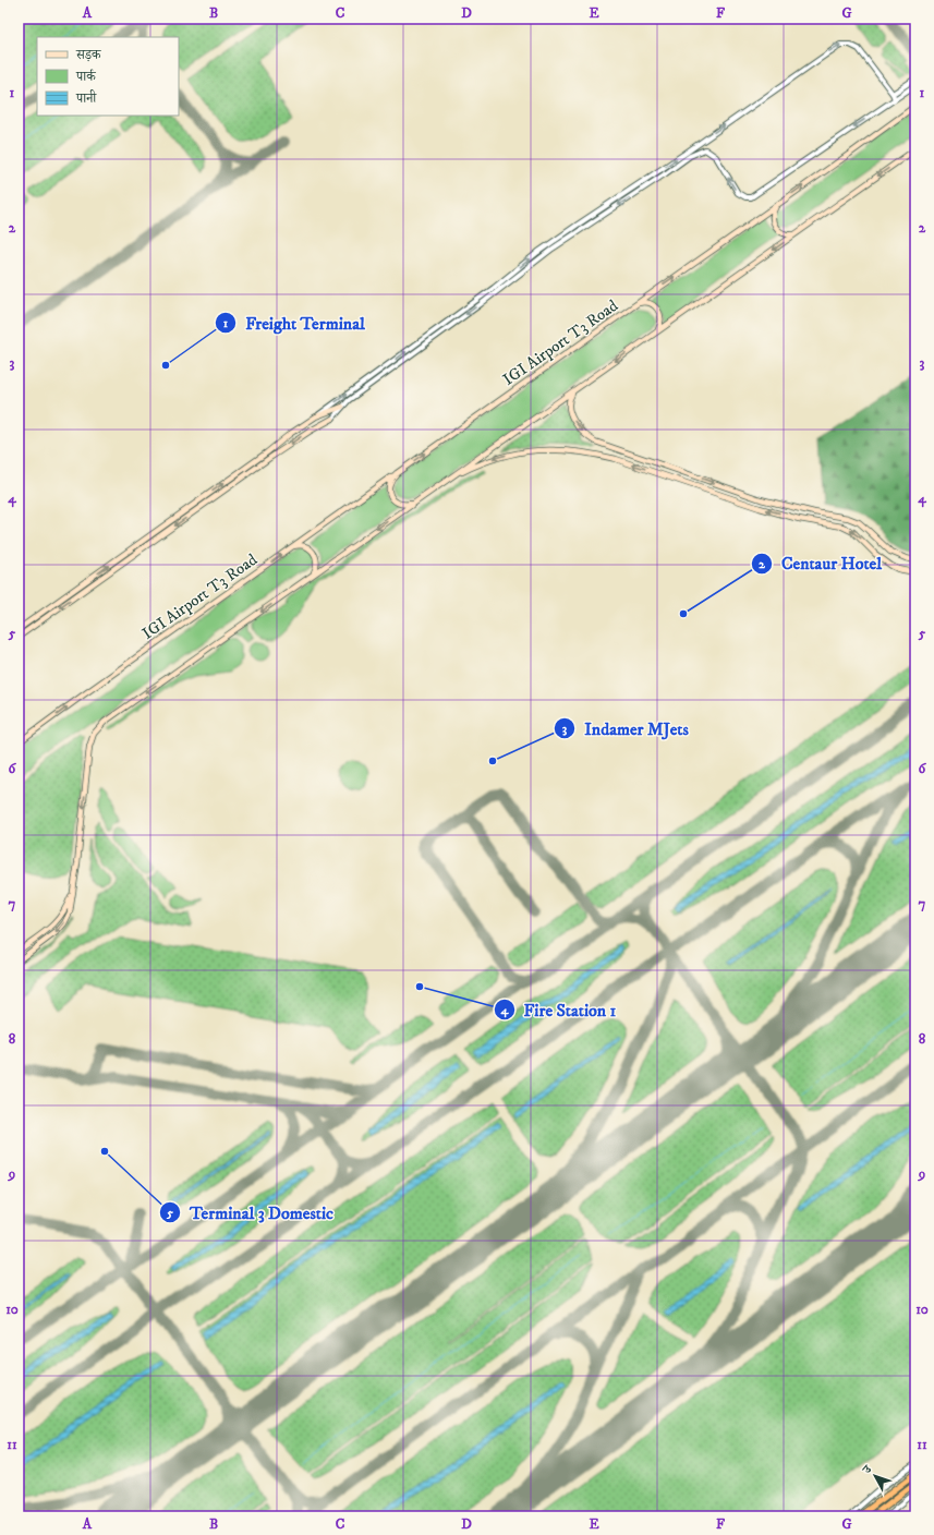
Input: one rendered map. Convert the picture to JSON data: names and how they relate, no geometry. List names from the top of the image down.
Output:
{
  "streets": {
    "main road": ["IGI Airport T3 Road"]
  },
  "places": [
    "Freight Terminal",
    "Centaur Hotel",
    "Indamer MJets",
    "Fire Station 1",
    "Terminal 3 Domestic"
  ],
  "legend": ["सड़क", "पार्क", "पानी"],
  "north": "top left",
  "grid": {
    "columns": [
      "A",
      "B",
      "C",
      "D",
      "E",
      "F",
      "G"
    ],
    "rows": [
      "1",
      "2",
      "3",
      "4",
      "5",
      "6",
      "7",
      "8",
      "9",
      "10",
      "11"
    ]
  }
}
